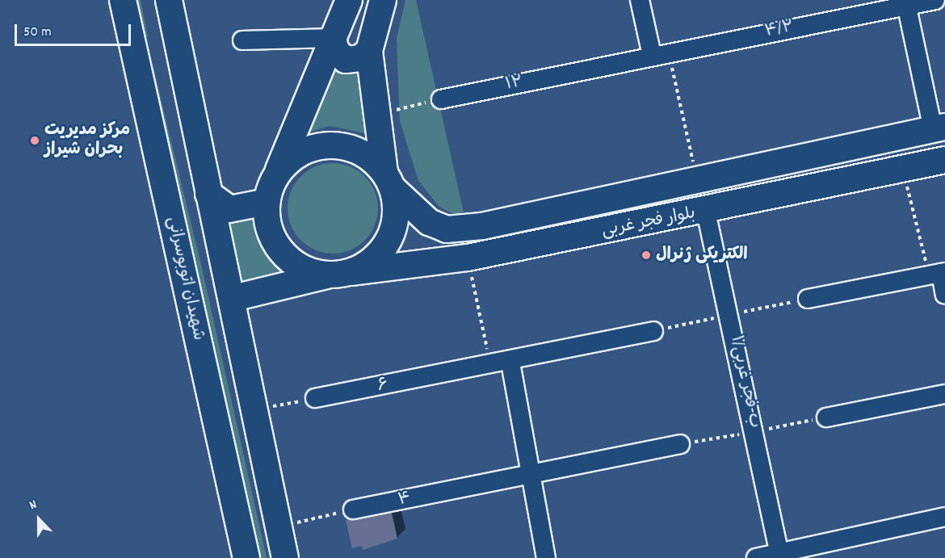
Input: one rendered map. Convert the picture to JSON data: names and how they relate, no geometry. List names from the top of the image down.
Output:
{
  "streets": {
    "main road": ["بلوار فجر غربی", "شهیدان اتوبوسرانی"],
    "street": [
      "۴/۲",
      "۱۲",
      "۱/ب-فجر غربی",
      "۶",
      "۴"
    ]
  },
  "crossings": [
    ["۴/۲", "۱۲"],
    ["بلوار فجر غربی", "۱/ب-فجر غربی"]
  ],
  "places": ["مرکز مدیریت بحران شیراز", "الکتریکی ژنرال"],
  "scale_bar": "50 m",
  "north": "top"
}
